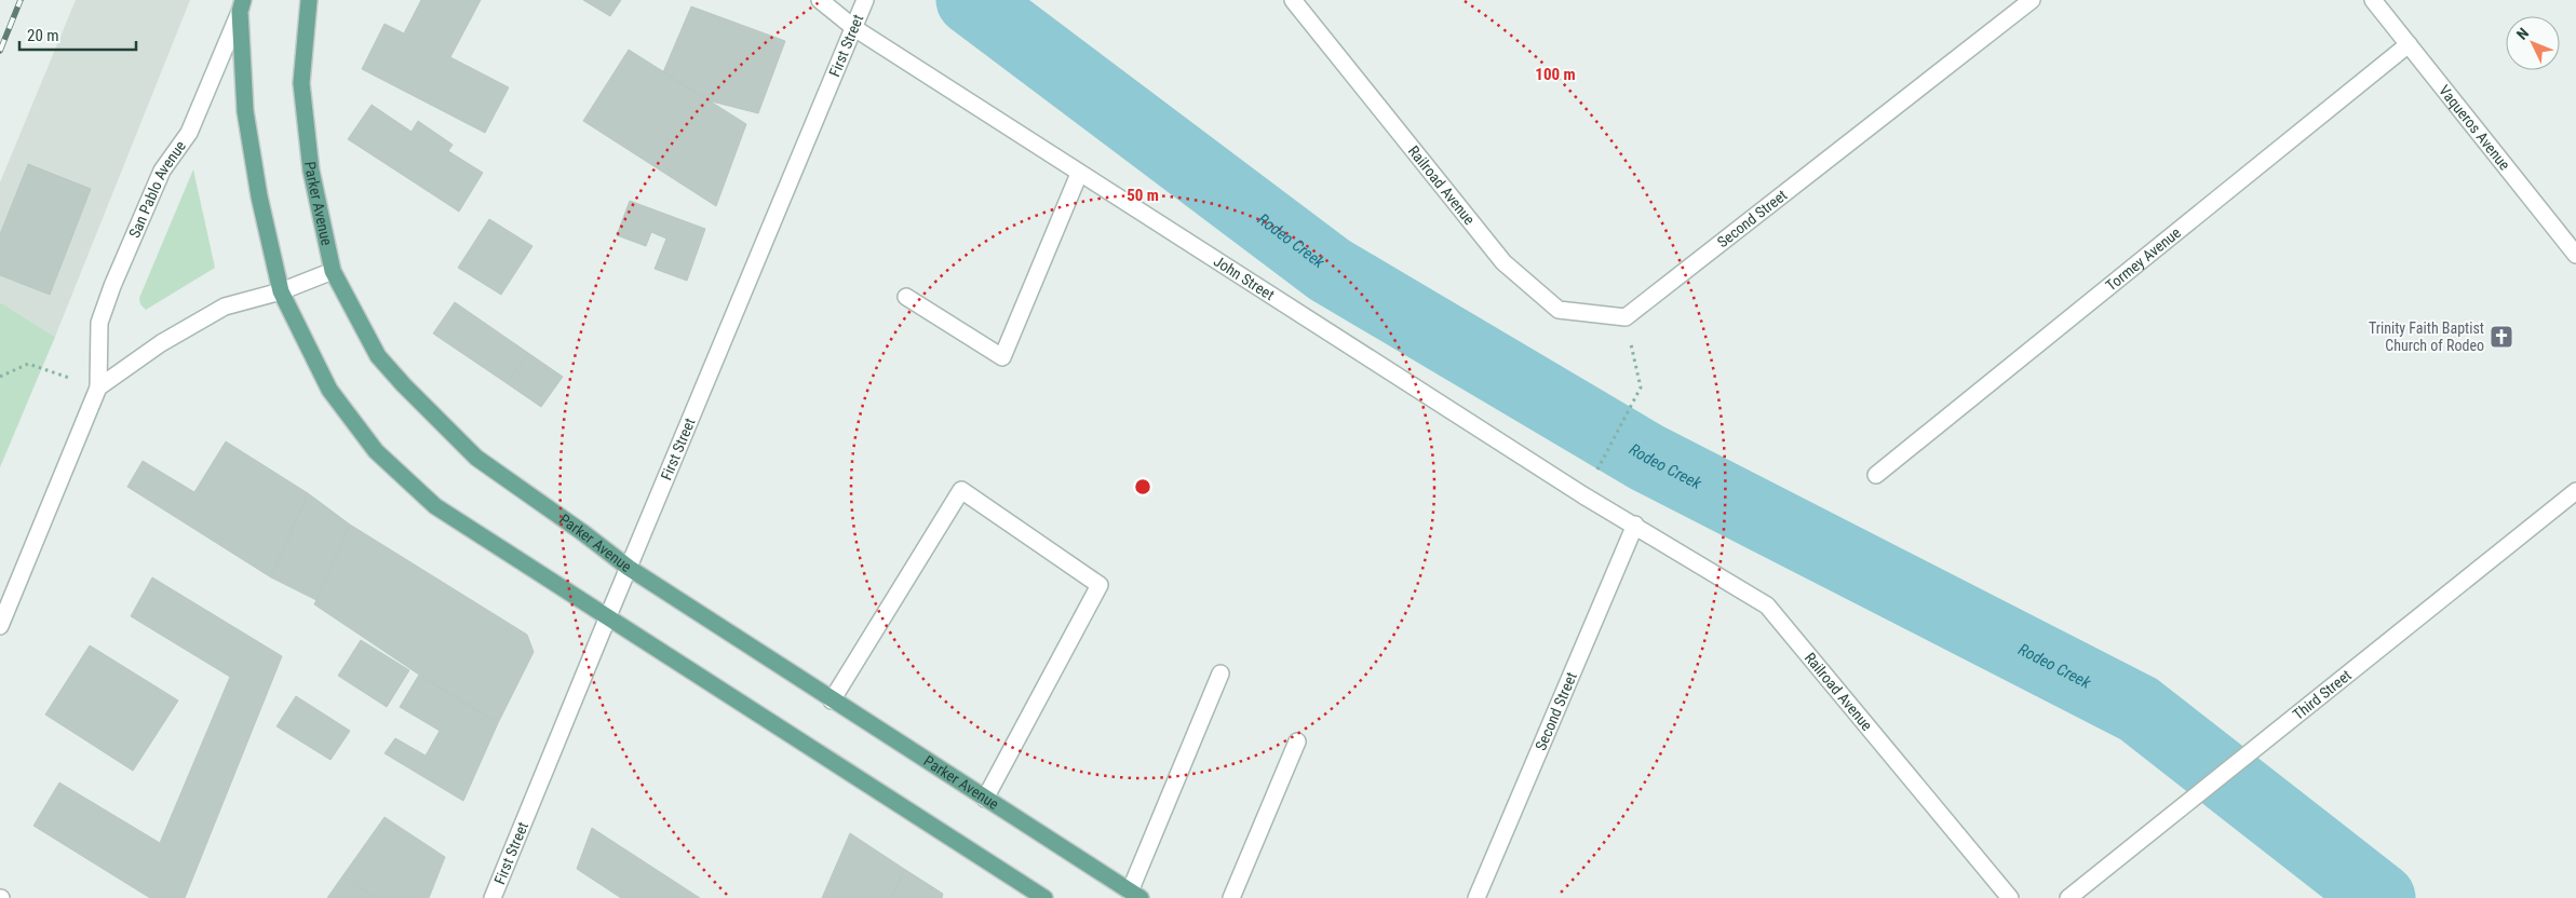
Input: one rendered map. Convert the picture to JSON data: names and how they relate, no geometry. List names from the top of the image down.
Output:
{
  "streets": {
    "main road": ["Parker Avenue"],
    "street": [
      "First Street",
      "Vaqueros Avenue",
      "Railroad Avenue",
      "San Pablo Avenue",
      "Second Street",
      "Tormey Avenue",
      "John Street",
      "Third Street"
    ]
  },
  "crossings": [
    ["First Street", "Parker Avenue"],
    ["First Street", "John Street"],
    ["Vaqueros Avenue", "Tormey Avenue"],
    ["Railroad Avenue", "Second Street"],
    ["Railroad Avenue", "John Street"],
    ["Second Street", "John Street"]
  ],
  "water": ["Rodeo Creek"],
  "places": {
    "church": ["Trinity Faith Baptist Church of Rodeo"]
  },
  "scale_bar": "20 m",
  "north": "top left",
  "rings": ["100 m", "50 m"]
}
